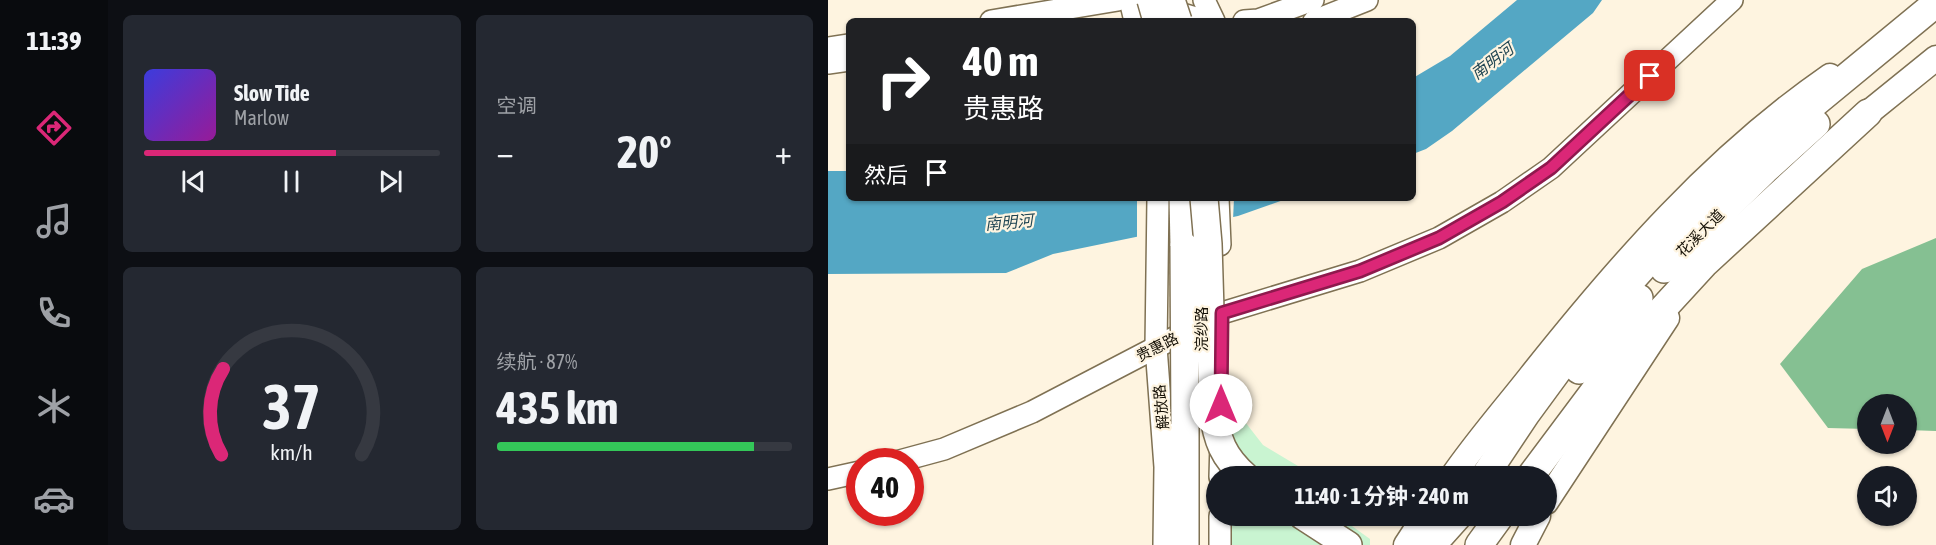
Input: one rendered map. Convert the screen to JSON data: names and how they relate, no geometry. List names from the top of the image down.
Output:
{
  "streets": {
    "highway": ["花溪大道", "浣纱路"],
    "street": ["贵惠路", "解放路"]
  },
  "crossings": [
    ["贵惠路", "解放路"]
  ],
  "water": ["南明河"],
  "north": "bottom",
  "page": {
    "tabs": "11:39",
    "tile": [
      "空调",
      ["续航 · 87%", "435 km"]
    ],
    "turn": ["40 m", "贵惠路"],
    "song": ["Slow Tide", "Marlow"],
    "heat": ["−", "20°", "+"],
    "then": "然后",
    "limit": "40",
    "trip": "11:40 · 1 分钟 · 240 m",
    "gauge": ["37", "km/h"]
  }
}
